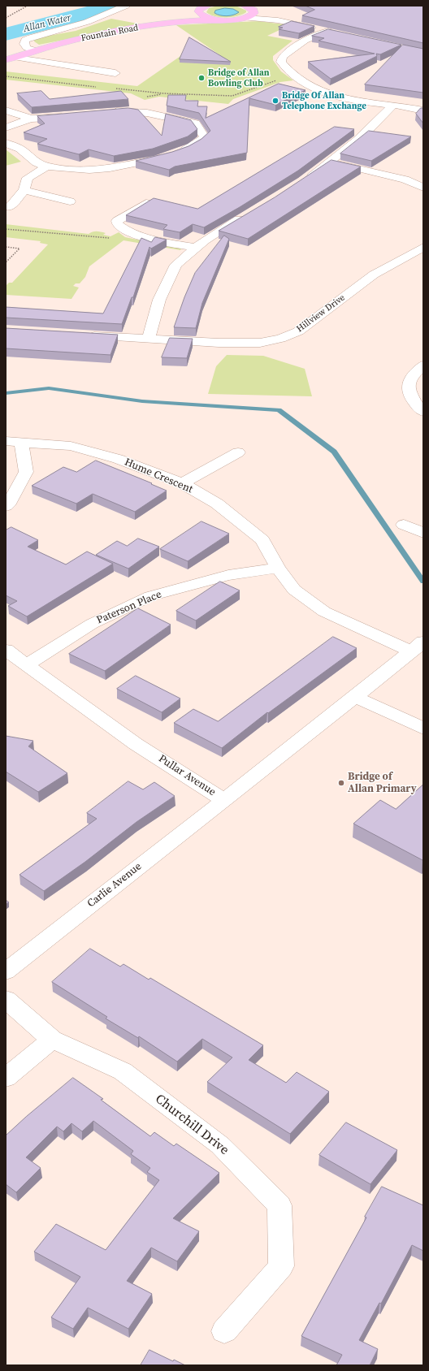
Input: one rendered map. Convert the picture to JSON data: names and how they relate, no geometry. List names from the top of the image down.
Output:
{
  "streets": {
    "main road": ["Fountain Road"],
    "street": [
      "Hillview Drive",
      "Hume Crescent",
      "Paterson Place",
      "Pullar Avenue",
      "Carlie Avenue",
      "Churchill Drive"
    ]
  },
  "crossings": [
    ["Hume Crescent", "Paterson Place"],
    ["Hume Crescent", "Pullar Avenue"],
    ["Paterson Place", "Pullar Avenue"],
    ["Pullar Avenue", "Carlie Avenue"]
  ],
  "water": ["Allan Water"],
  "places": ["Bridge of Allan Bowling Club", "Bridge Of Allan Telephone Exchange", "Bridge of Allan Primary"]
}
